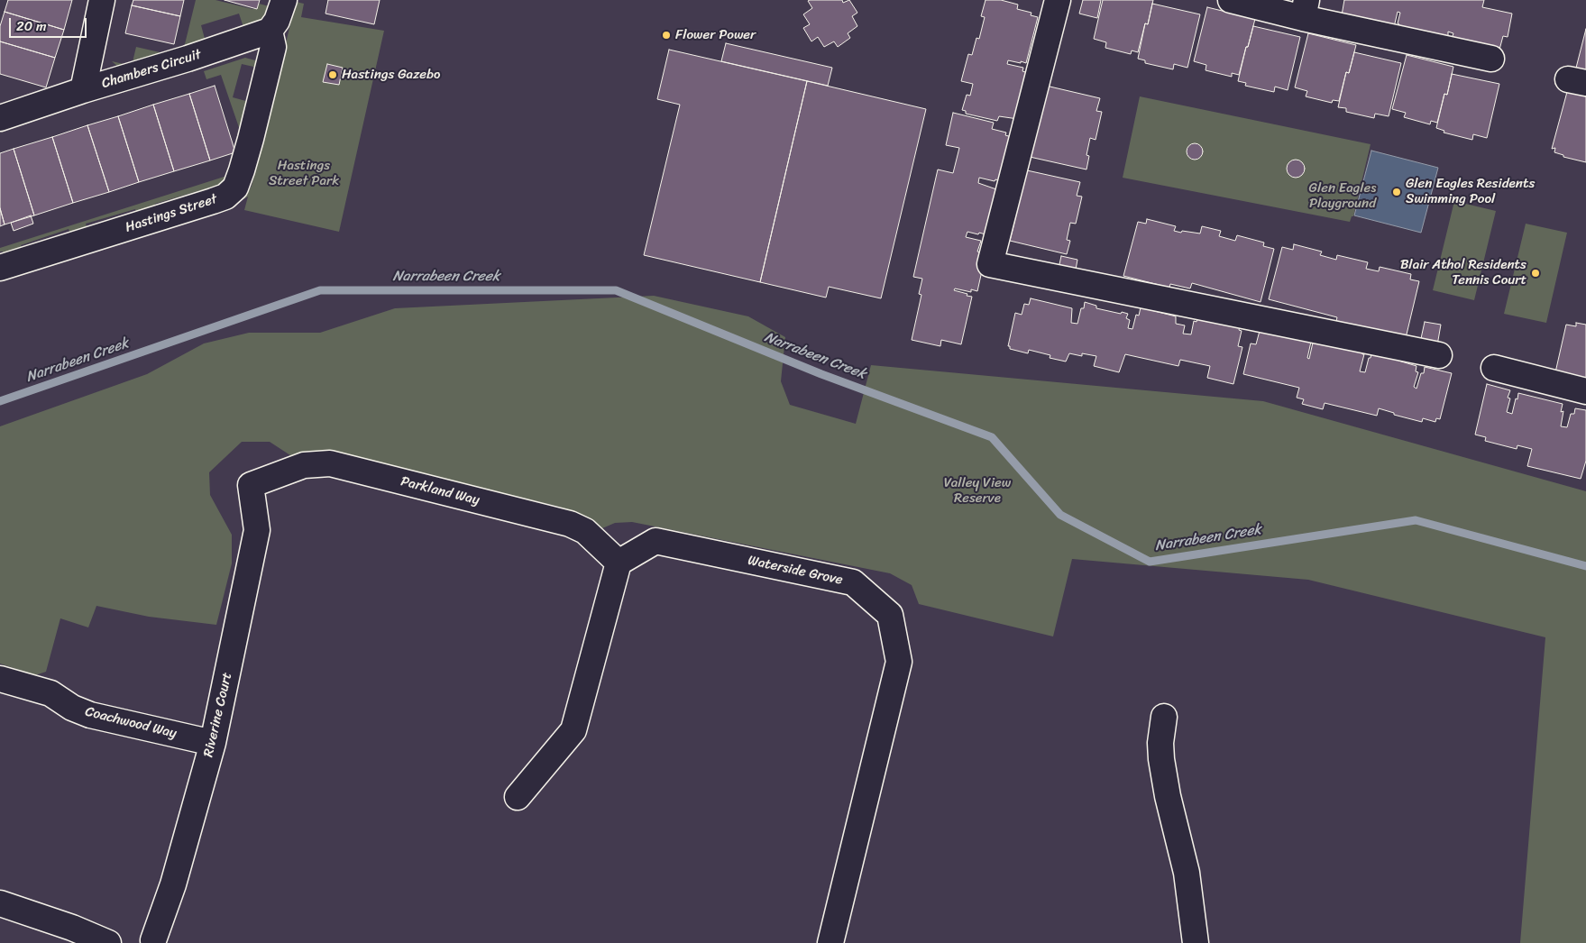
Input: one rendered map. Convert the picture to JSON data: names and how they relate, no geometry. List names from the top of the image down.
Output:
{
  "streets": {
    "street": [
      "Chambers Circuit",
      "Hastings Street",
      "Parkland Way",
      "Waterside Grove",
      "Riverine Court",
      "Coachwood Way"
    ]
  },
  "crossings": [
    ["Chambers Circuit", "Hastings Street"],
    ["Parkland Way", "Waterside Grove"],
    ["Parkland Way", "Riverine Court"],
    ["Riverine Court", "Coachwood Way"]
  ],
  "water": ["Narrabeen Creek"],
  "parks": ["Hastings Street Park", "Glen Eagles Playground", "Valley View Reserve"],
  "places": [
    "Flower Power",
    "Hastings Gazebo",
    "Glen Eagles Residents Swimming Pool",
    "Blair Athol Residents Tennis Court"
  ],
  "scale_bar": "20 m"
}
